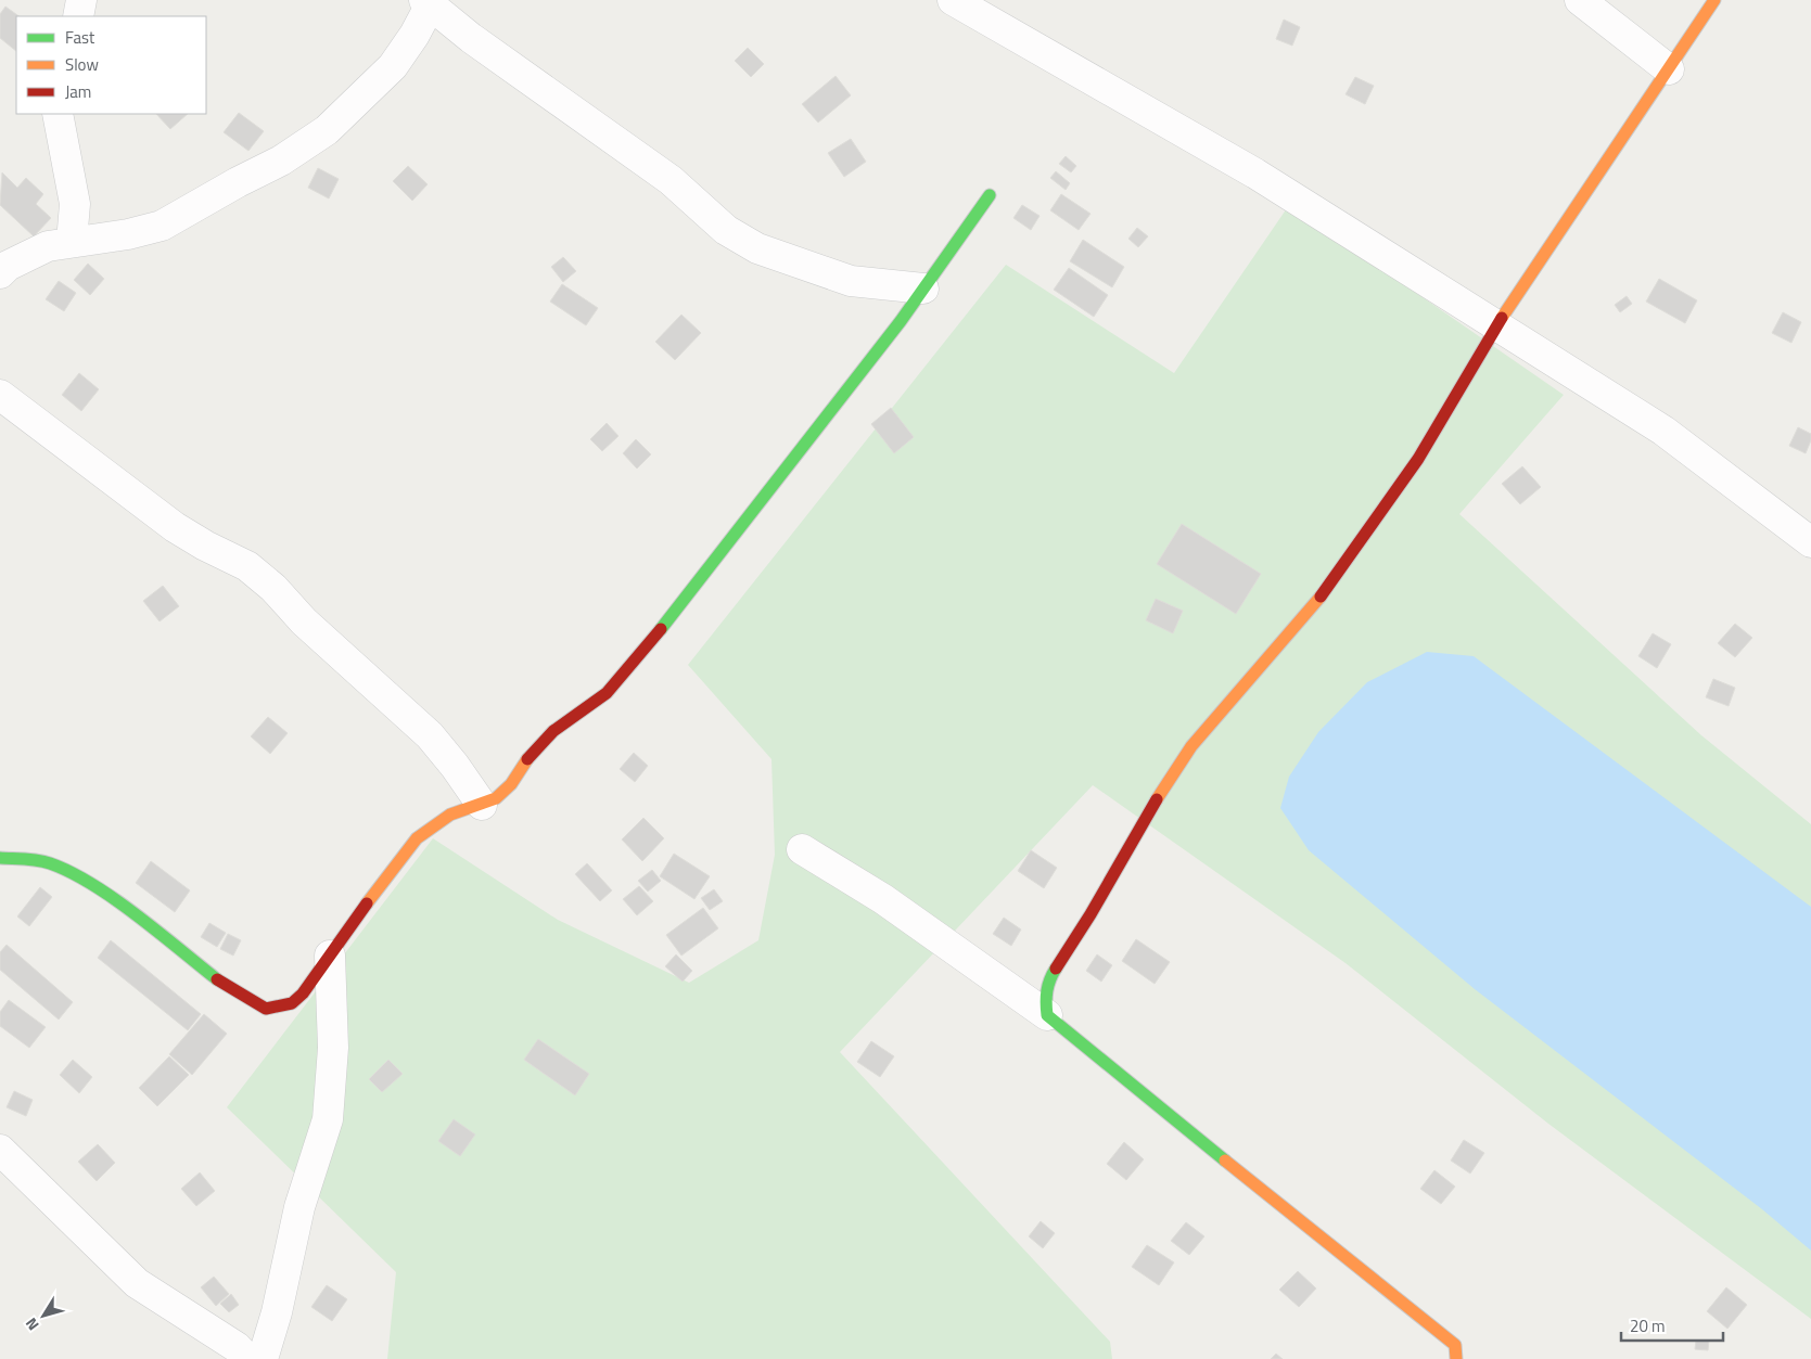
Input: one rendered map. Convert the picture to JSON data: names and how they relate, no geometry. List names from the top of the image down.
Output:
{
  "legend": ["Fast", "Slow", "Jam"],
  "scale_bar": "20 m",
  "north": "bottom left"
}
